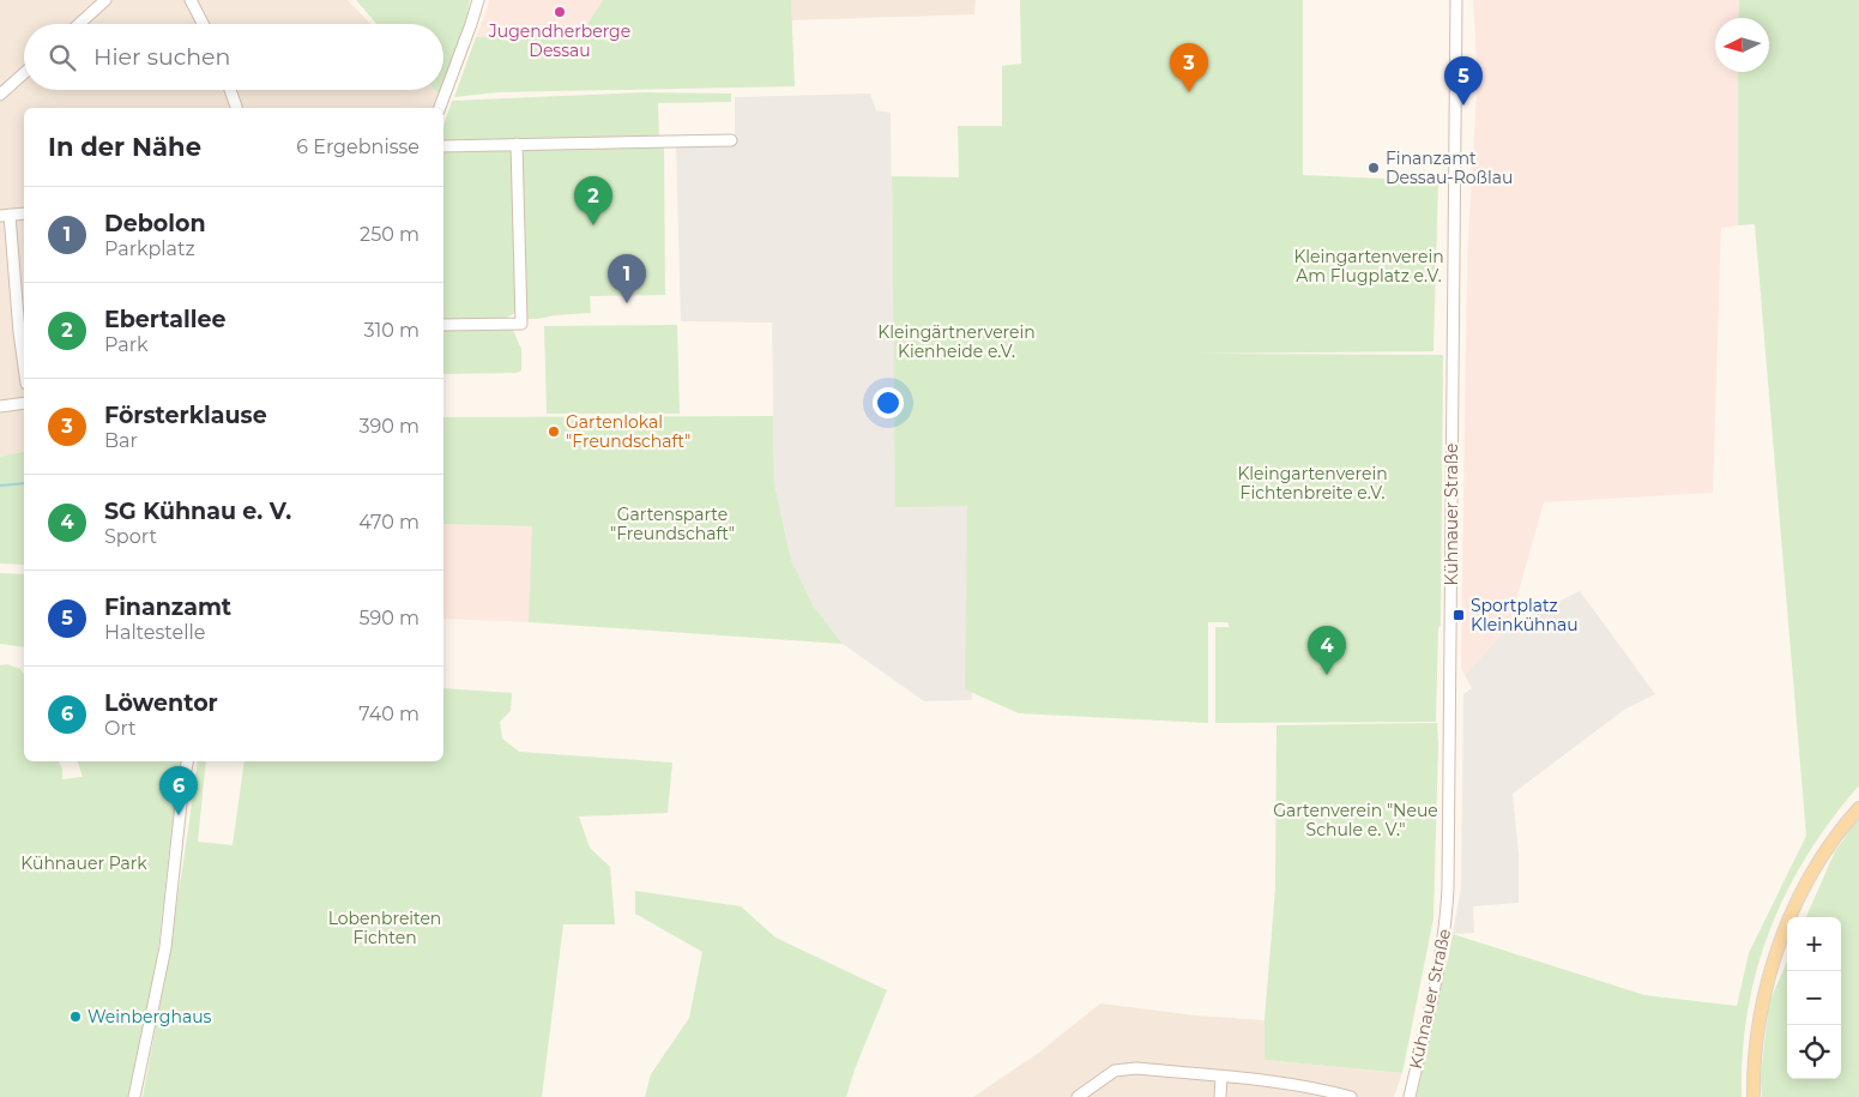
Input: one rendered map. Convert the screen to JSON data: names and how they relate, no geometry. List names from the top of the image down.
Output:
{
  "streets": {
    "street": ["Kühnauer Straße"]
  },
  "parks": [
    "Kleingartenverein Am Flugplatz e.V.",
    "Kleingärtnerverein Kienheide e.V.",
    "Kleingartenverein Fichtenbreite e.V.",
    "Gartensparte \"Freundschaft\"",
    "Gartenverein \"Neue Schule e. V.\"",
    "Kühnauer Park",
    "Lobenbreiten Fichten"
  ],
  "places": {
    "other": [
      "Jugendherberge Dessau",
      "Finanzamt Dessau-Roßlau",
      "Gartenlokal \"Freundschaft\"",
      "Weinberghaus"
    ],
    "transit": ["Sportplatz Kleinkühnau"]
  },
  "north": "left",
  "page": {
    "search": "Hier suchen",
    "pins": [
      "3",
      "5",
      "2",
      "1",
      "4",
      "6"
    ],
    "heading": ["In der Nähe", "6 Ergebnisse"],
    "list": [
      {
        "mark": "1",
        "name": "Debolon",
        "note": "Parkplatz",
        "value": "250 m"
      },
      {
        "mark": "2",
        "name": "Ebertallee",
        "note": "Park",
        "value": "310 m"
      },
      {
        "mark": "3",
        "name": "Försterklause",
        "note": "Bar",
        "value": "390 m"
      },
      {
        "mark": "4",
        "name": "SG Kühnau e. V.",
        "note": "Sport",
        "value": "470 m"
      },
      {
        "mark": "5",
        "name": "Finanzamt",
        "note": "Haltestelle",
        "value": "590 m"
      },
      {
        "mark": "6",
        "name": "Löwentor",
        "note": "Ort",
        "value": "740 m"
      }
    ],
    "map_buttons": ["+", "−"]
  }
}
